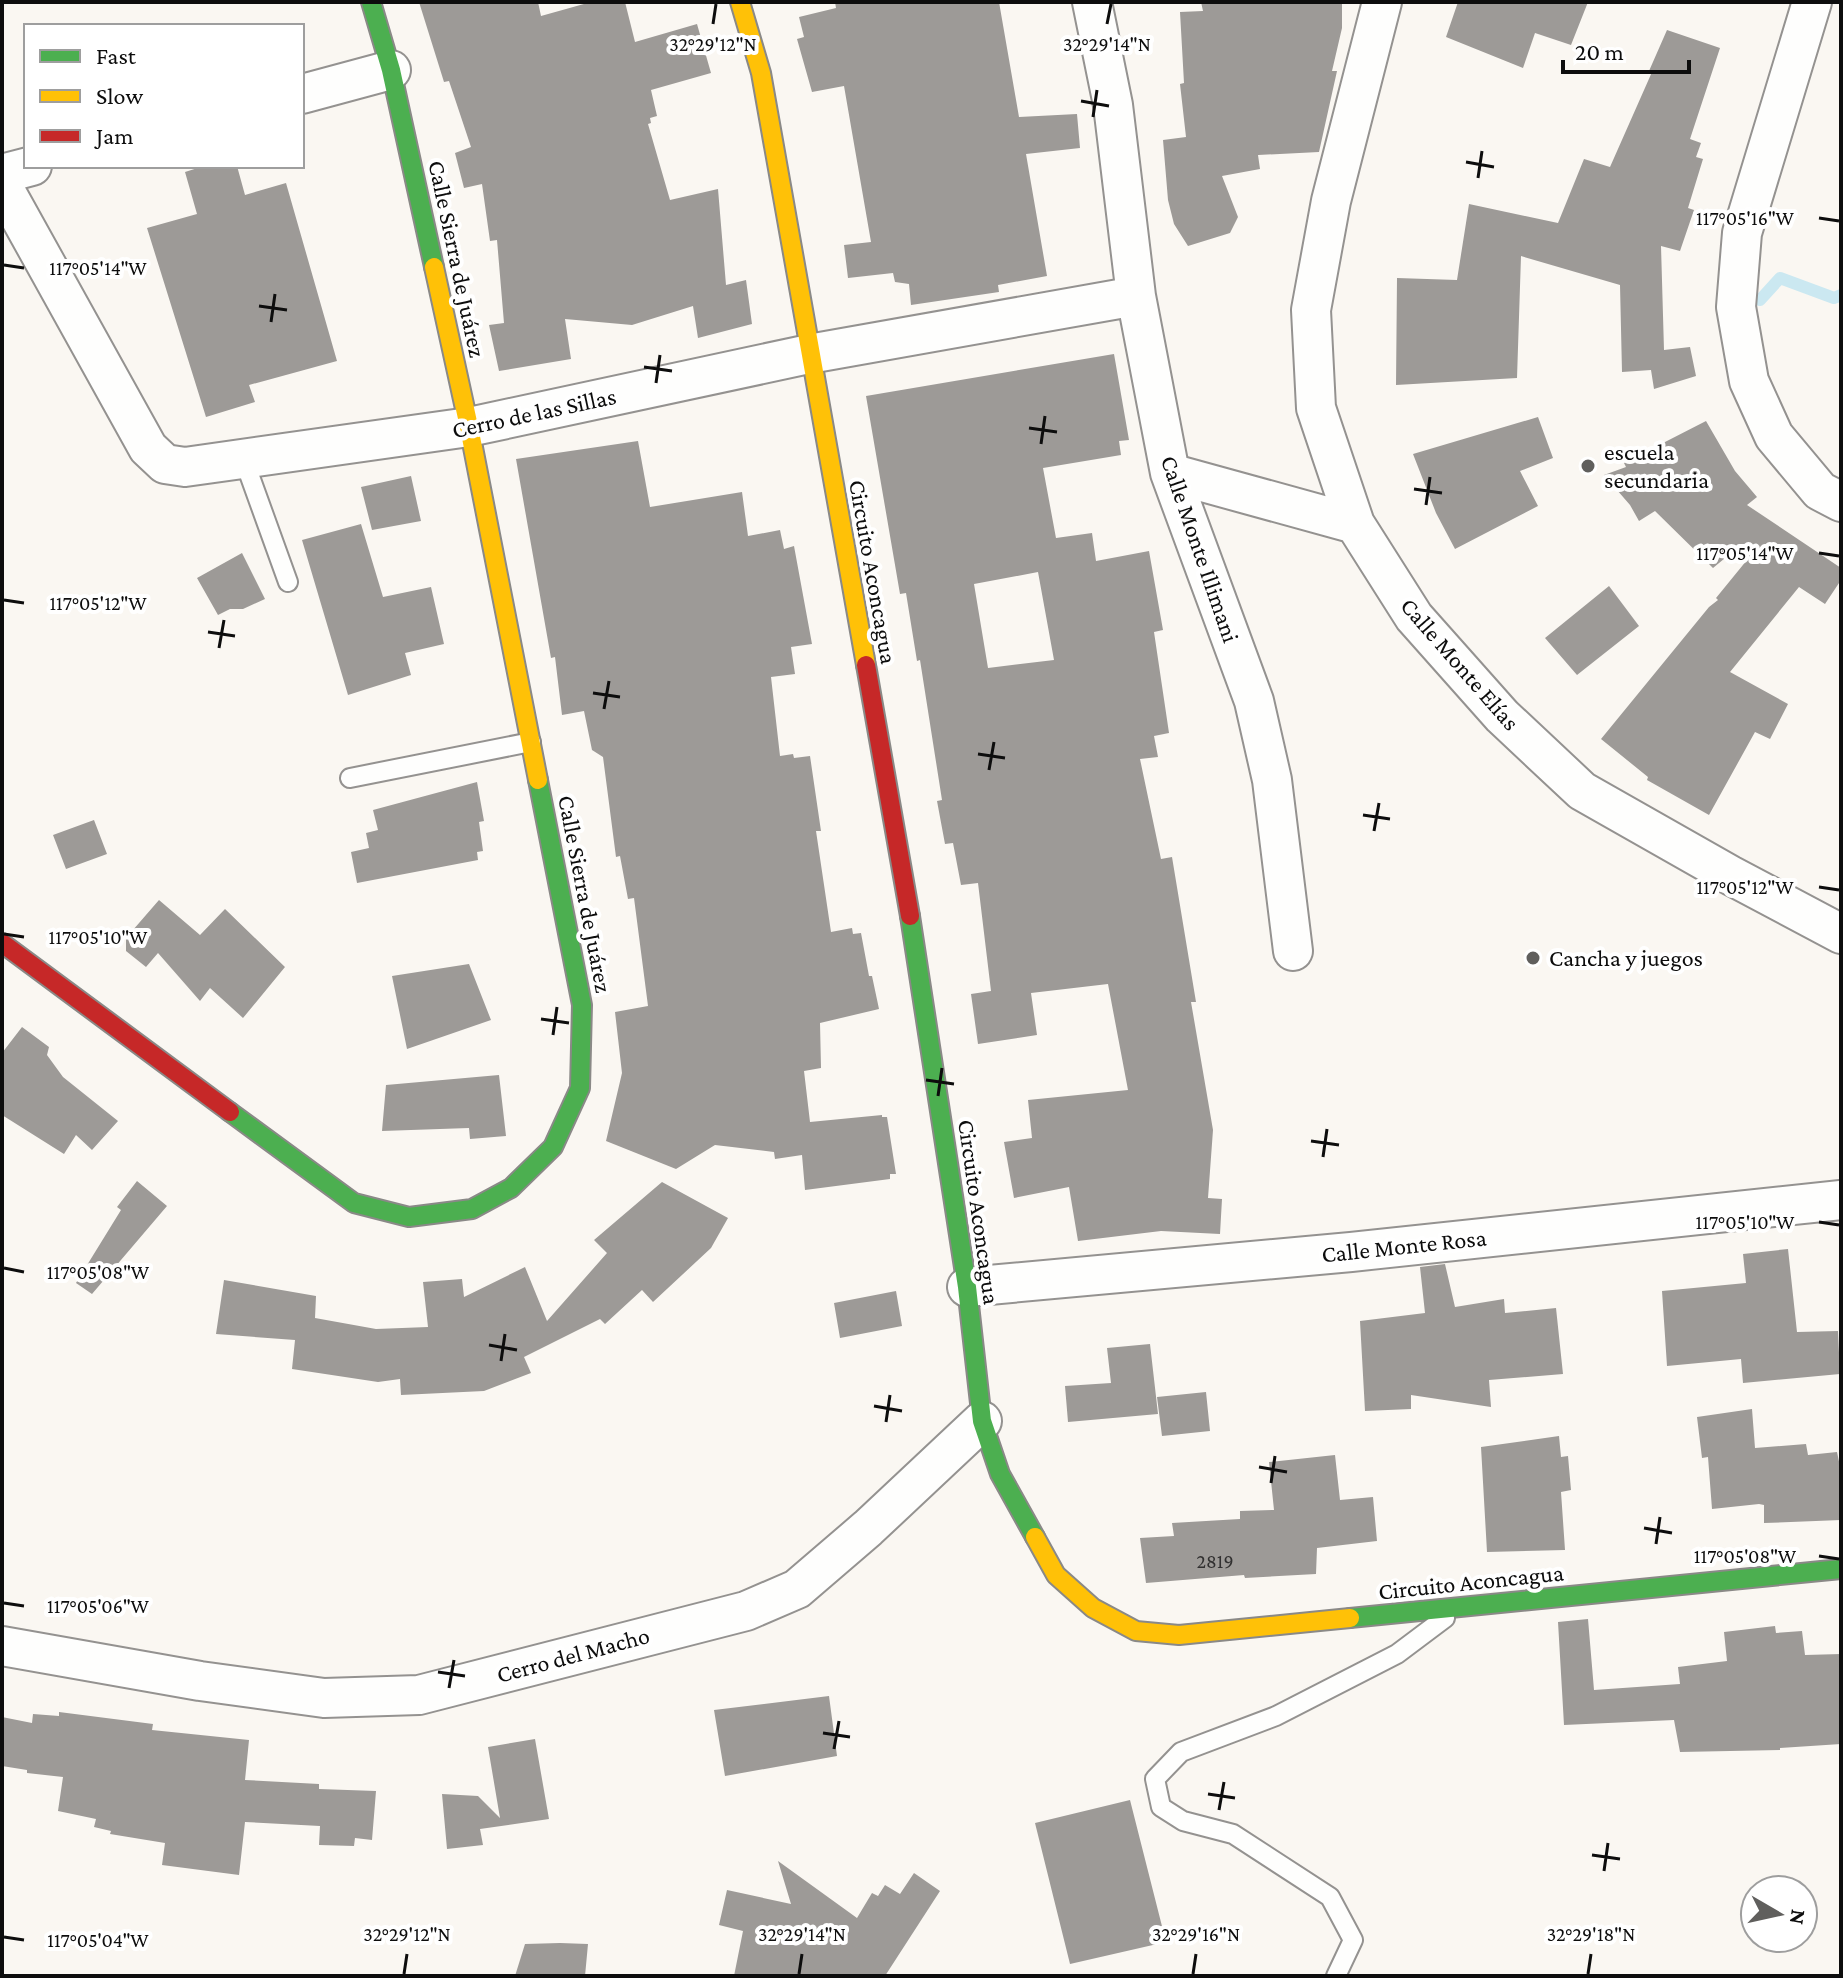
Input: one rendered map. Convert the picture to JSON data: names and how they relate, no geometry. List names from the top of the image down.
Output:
{
  "streets": {
    "street": [
      "Calle Sierra de Juárez",
      "Cerro de las Sillas",
      "Calle Monte Illimani",
      "Circuito Aconcagua",
      "Calle Monte Elías",
      "Calle Monte Rosa",
      "Cerro del Macho"
    ]
  },
  "crossings": [
    ["Calle Sierra de Juárez", "Cerro de las Sillas"],
    ["Cerro de las Sillas", "Calle Monte Illimani"],
    ["Cerro de las Sillas", "Circuito Aconcagua"],
    ["Circuito Aconcagua", "Calle Monte Rosa"],
    ["Circuito Aconcagua", "Cerro del Macho"]
  ],
  "places": ["escuela secundaria", "Cancha y juegos"],
  "house_numbers": ["2819"],
  "legend": ["Fast", "Slow", "Jam"],
  "scale_bar": "20 m",
  "north": "right",
  "coordinates": [
    "32°29'12\"N",
    "32°29'14\"N",
    "117°05'16\"W",
    "117°05'14\"W",
    "117°05'12\"W",
    "117°05'10\"W",
    "117°05'08\"W",
    "117°05'06\"W",
    "32°29'16\"N",
    "32°29'18\"N",
    "117°05'04\"W"
  ]
}
